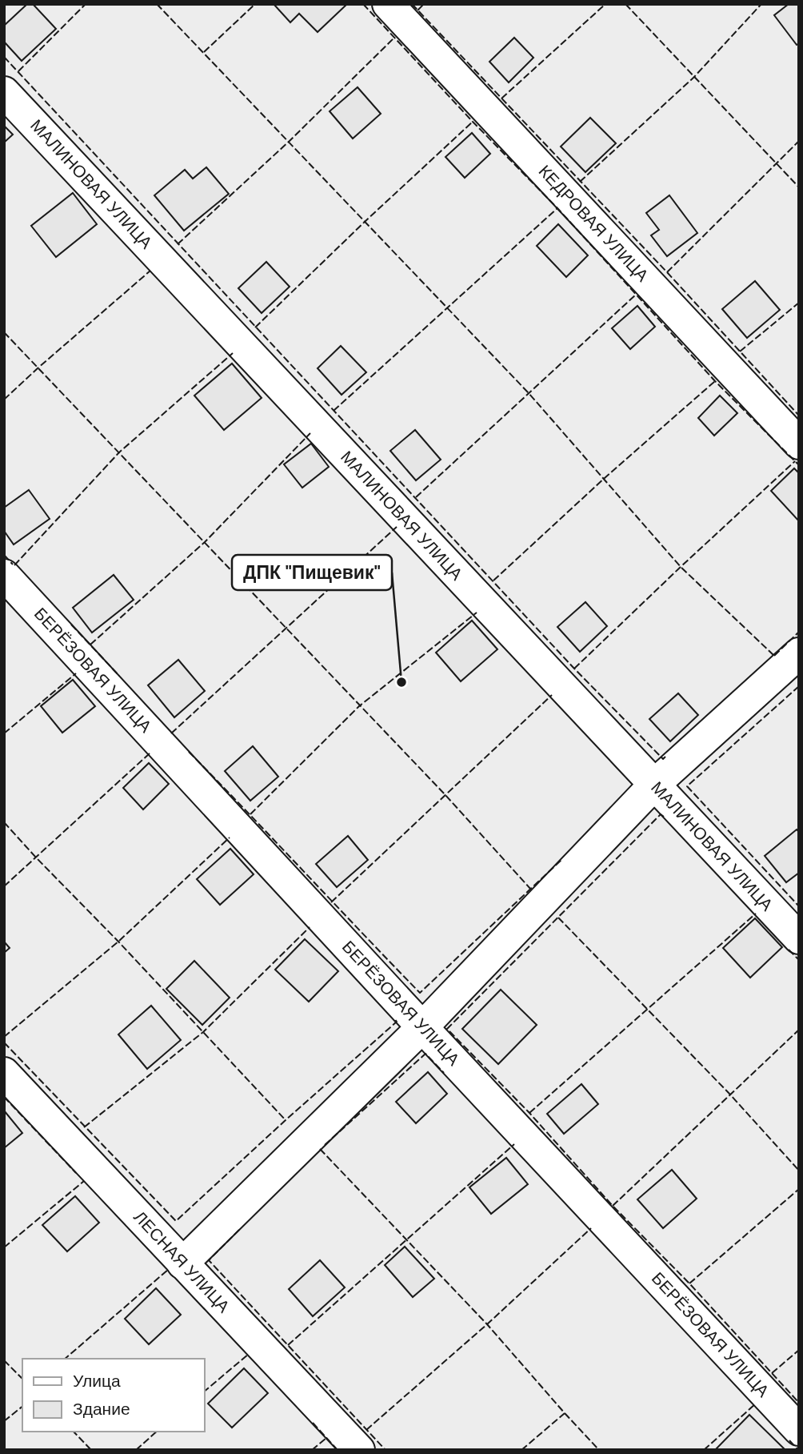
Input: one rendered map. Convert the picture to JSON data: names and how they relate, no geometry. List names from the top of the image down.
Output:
{
  "streets": {
    "street": [
      "МАЛИНОВАЯ УЛИЦА",
      "КЕДРОВАЯ УЛИЦА",
      "БЕРЁЗОВАЯ УЛИЦА",
      "ЛЕСНАЯ УЛИЦА"
    ]
  },
  "places": ["ДПК \"Пищевик\""],
  "legend": ["Улица", "Здание"]
}
